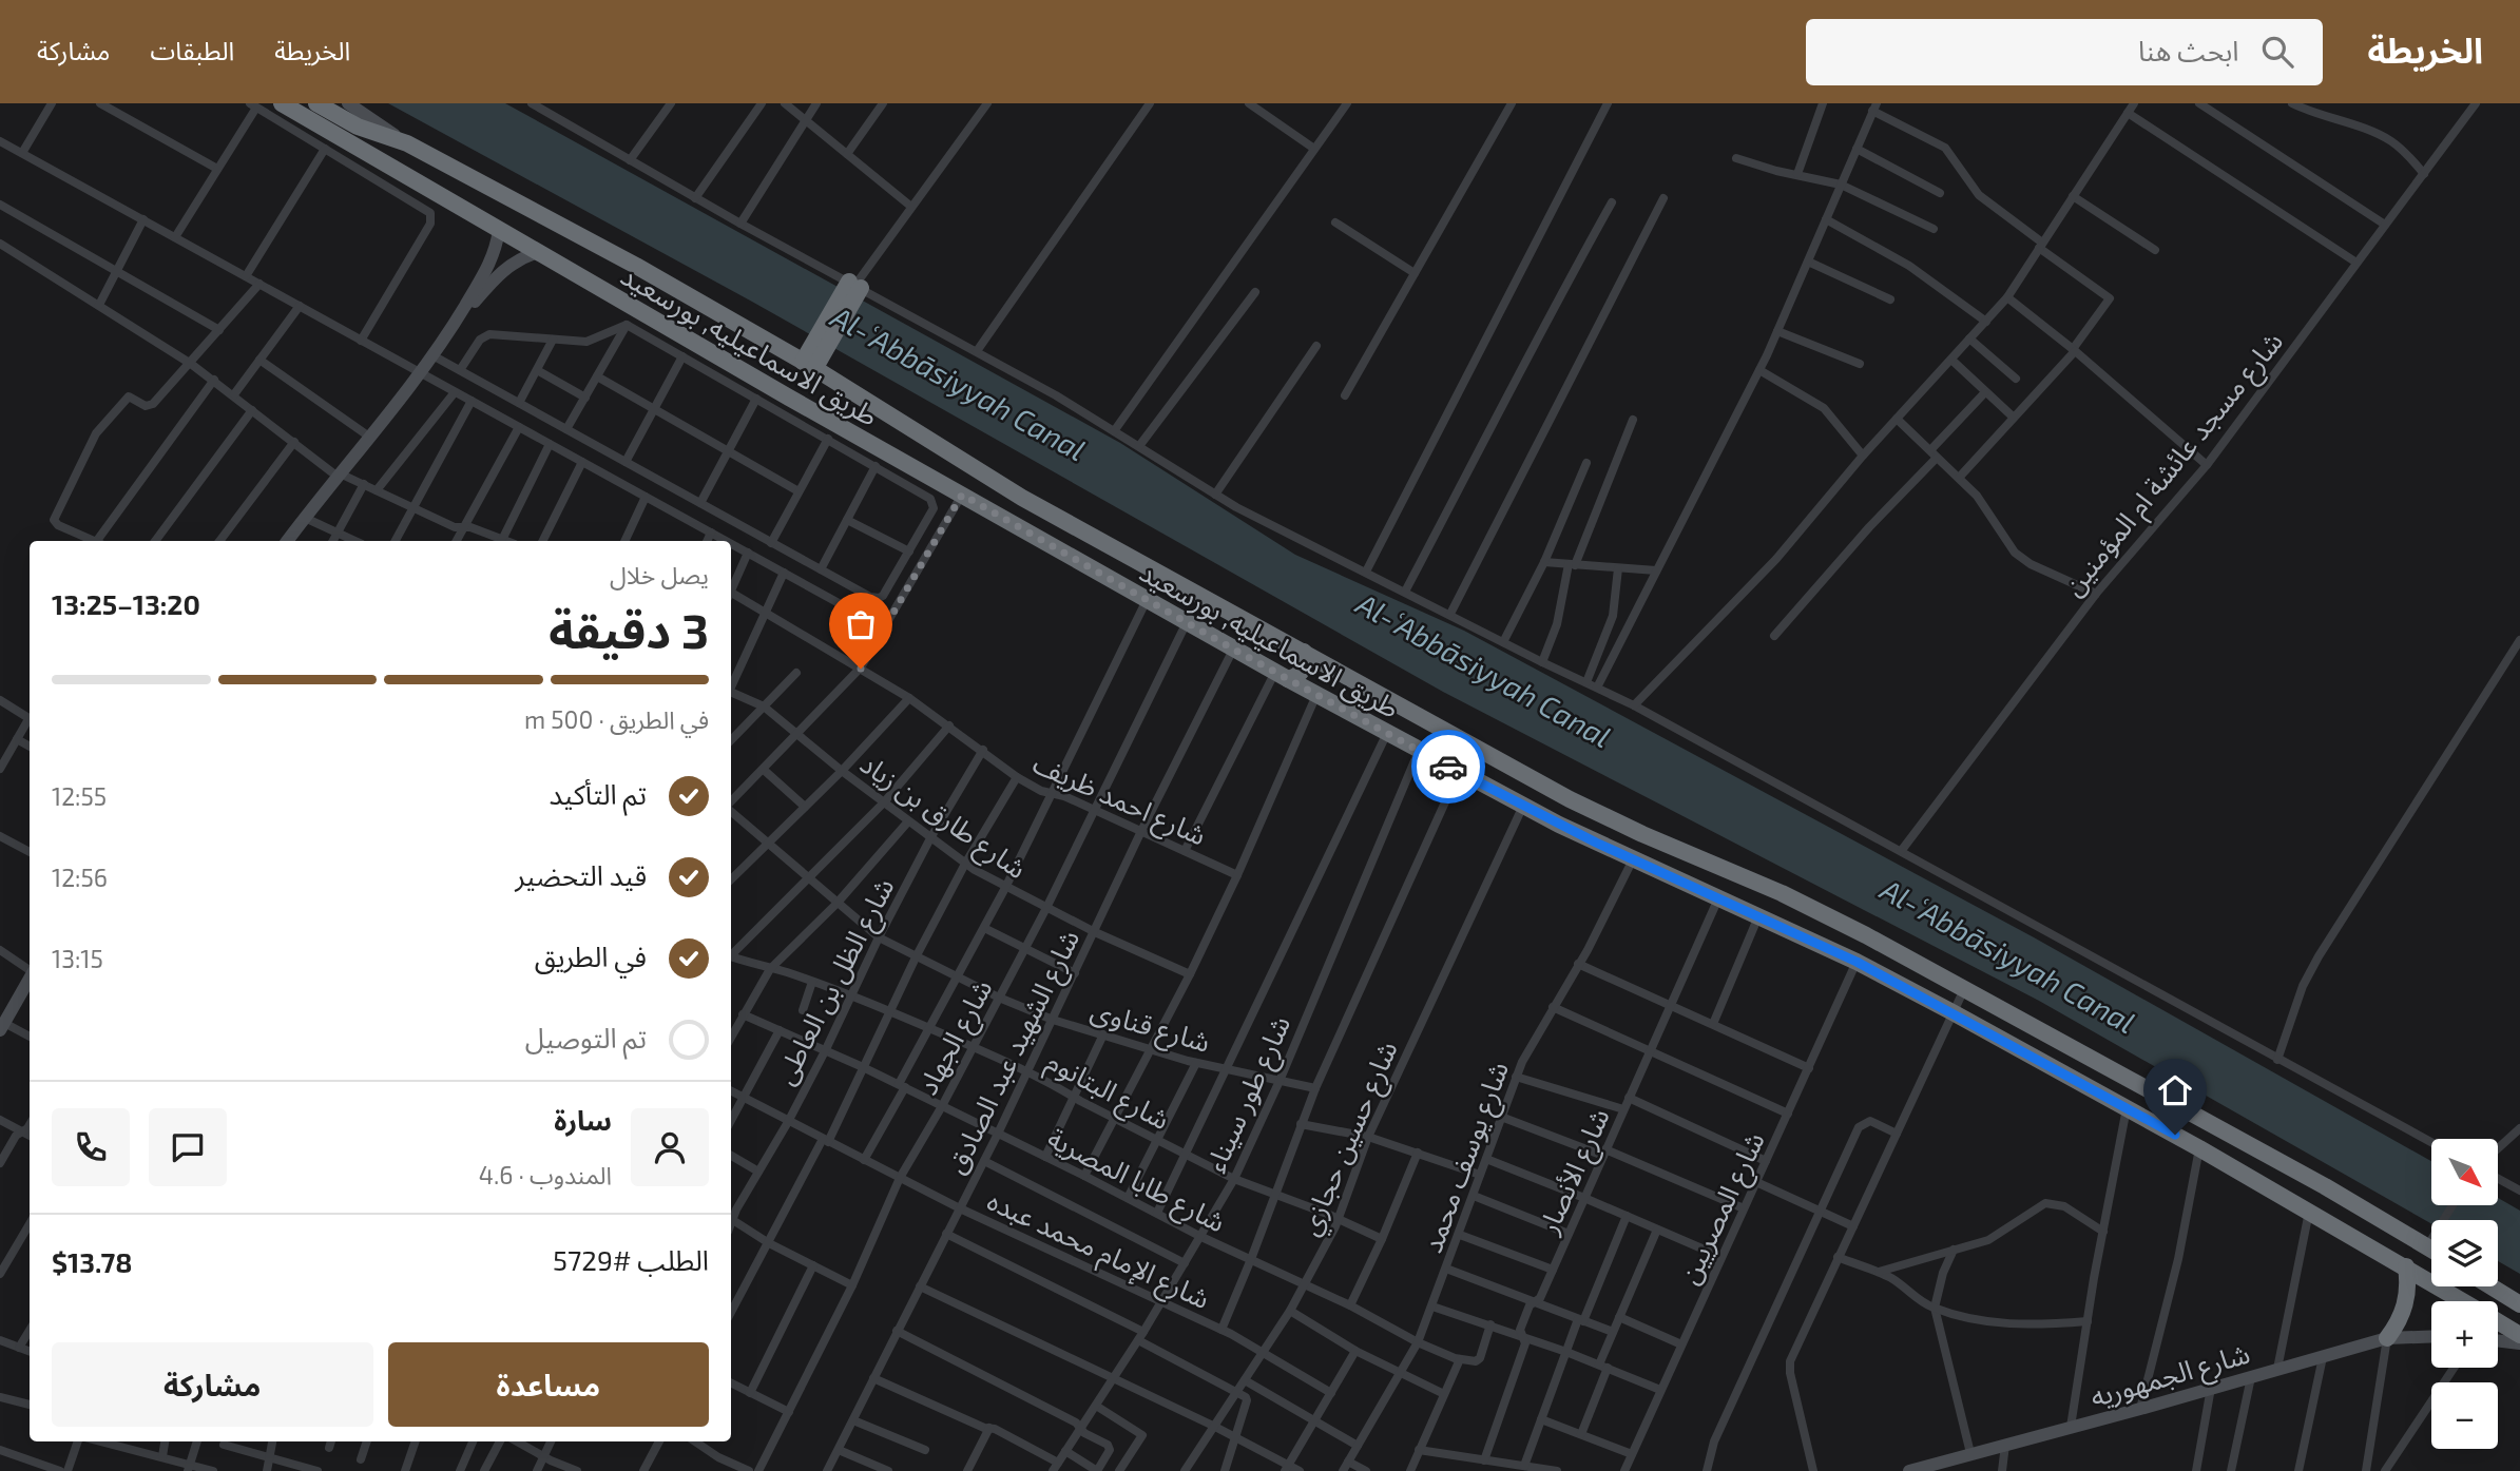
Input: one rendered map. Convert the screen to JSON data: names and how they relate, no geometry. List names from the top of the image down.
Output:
{
  "streets": {
    "highway": ["طريق الاسماعيليه, بورسعيد"],
    "main road": ["شارع الجمهوريه"],
    "street": [
      "شارع مسجد عائشة ام المؤمنين",
      "شارع احمد ظريف",
      "شارع طارق بن زياد",
      "شارع الظل بن العاطى",
      "شارع قناوى",
      "شارع الجهاد",
      "شارع الشهيد عبد الصادق",
      "شارع البتانوم",
      "شارع طور سيناء",
      "شارع حسين حجازي",
      "شارع يوسف محمد",
      "شارع الأنصار",
      "شارع طابا المصرية",
      "شارع المصريين",
      "شارع الإمام محمد عبده"
    ]
  },
  "crossings": [
    ["طريق الاسماعيليه, بورسعيد", "شارع الجهاد"],
    ["طريق الاسماعيليه, بورسعيد", "شارع الشهيد عبد الصادق"],
    ["طريق الاسماعيليه, بورسعيد", "شارع طور سيناء"],
    ["طريق الاسماعيليه, بورسعيد", "شارع حسين حجازي"],
    ["طريق الاسماعيليه, بورسعيد", "شارع يوسف محمد"],
    ["طريق الاسماعيليه, بورسعيد", "شارع الأنصار"],
    ["طريق الاسماعيليه, بورسعيد", "شارع المصريين"],
    ["شارع احمد ظريف", "شارع الظل بن العاطى"],
    ["شارع احمد ظريف", "شارع الجهاد"],
    ["شارع احمد ظريف", "شارع الشهيد عبد الصادق"],
    ["شارع طارق بن زياد", "شارع الظل بن العاطى"],
    ["شارع طارق بن زياد", "شارع الجهاد"],
    ["شارع طارق بن زياد", "شارع الشهيد عبد الصادق"],
    ["شارع الظل بن العاطى", "شارع قناوى"],
    ["شارع الظل بن العاطى", "شارع البتانوم"],
    ["شارع الظل بن العاطى", "شارع طابا المصرية"],
    ["شارع الظل بن العاطى", "شارع الإمام محمد عبده"],
    ["شارع قناوى", "شارع الجهاد"],
    ["شارع قناوى", "شارع الشهيد عبد الصادق"],
    ["شارع قناوى", "شارع طور سيناء"],
    ["شارع الجهاد", "شارع البتانوم"],
    ["شارع الجهاد", "شارع طابا المصرية"],
    ["شارع الجهاد", "شارع الإمام محمد عبده"],
    ["شارع الشهيد عبد الصادق", "شارع البتانوم"],
    ["شارع الشهيد عبد الصادق", "شارع طابا المصرية"],
    ["شارع الشهيد عبد الصادق", "شارع الإمام محمد عبده"],
    ["شارع البتانوم", "شارع طور سيناء"],
    ["شارع البتانوم", "شارع حسين حجازي"],
    ["شارع طور سيناء", "شارع طابا المصرية"],
    ["شارع طور سيناء", "شارع الإمام محمد عبده"],
    ["شارع حسين حجازي", "شارع طابا المصرية"],
    ["شارع حسين حجازي", "شارع الإمام محمد عبده"],
    ["شارع يوسف محمد", "شارع طابا المصرية"]
  ],
  "water": ["Al-ʿAbbāsiyyah Canal"],
  "north": "bottom right",
  "page": {
    "header": "الخريطة",
    "search": "ابحث هنا",
    "nav": ["الخريطة", "الطبقات", "مشاركة"],
    "heading": ["3 دقيقة", "يصل خلال", "13:20–13:25"],
    "panel": [
      "سارة",
      "المندوب · 4.6",
      "الطلب #5729",
      "$13.78"
    ],
    "bar": "في الطريق · 500 m",
    "list": [
      ["تم التأكيد", "12:55"],
      ["قيد التحضير", "12:56"],
      ["في الطريق", "13:15"],
      "تم التوصيل"
    ],
    "map_buttons": ["+", "−"],
    "buttons": ["مساعدة", "مشاركة"]
  }
}
